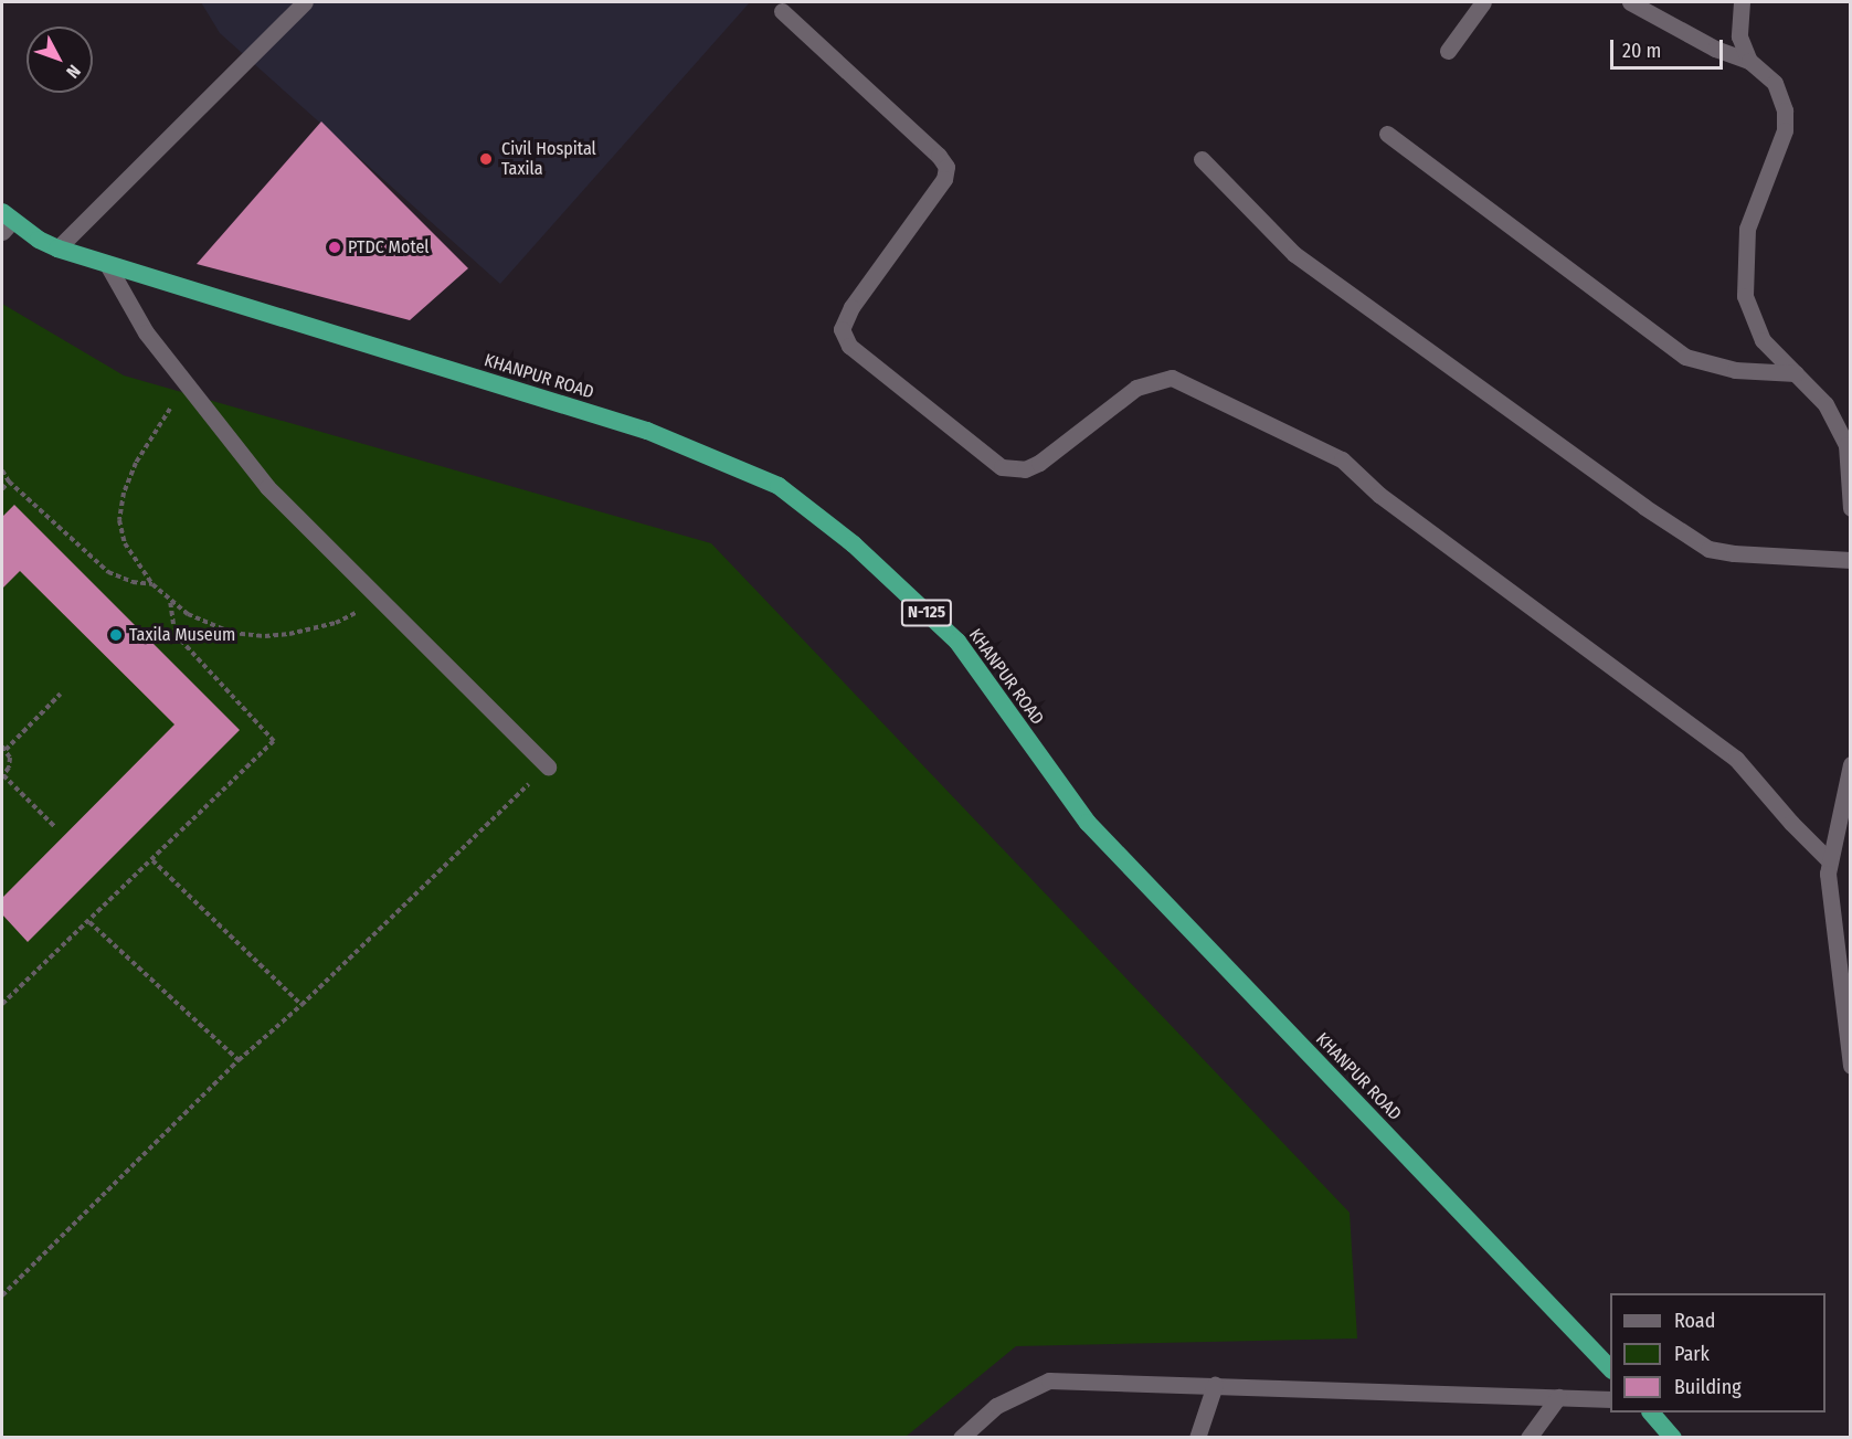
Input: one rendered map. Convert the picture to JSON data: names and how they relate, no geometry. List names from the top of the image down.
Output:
{
  "streets": {
    "highway": ["KHANPUR ROAD", "N-125"]
  },
  "places": ["Civil Hospital Taxila", "PTDC Motel", "Taxila Museum"],
  "legend": ["Road", "Park", "Building"],
  "scale_bar": "20 m",
  "north": "bottom right"
}
